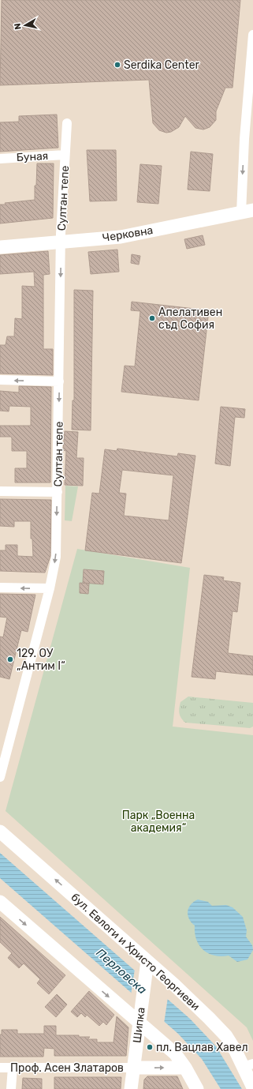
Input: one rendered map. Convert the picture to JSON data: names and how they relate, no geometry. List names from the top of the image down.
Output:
{
  "streets": {
    "main road": ["Черковна", "бул. Евлоги и Христо Георгиеви", "Шипка"],
    "street": ["Буная", "Султан тепе", "Проф. Асен Златаров"]
  },
  "crossings": [
    ["Буная", "Султан тепе"],
    ["Султан тепе", "Черковна"],
    ["бул. Евлоги и Христо Георгиеви", "Шипка"],
    ["Шипка", "Проф. Асен Златаров"]
  ],
  "one_way": ["Султан тепе"],
  "water": ["Перловска"],
  "parks": ["Парк „Военна академия“"],
  "places": [
    "Serdika Center",
    "Апелативен съд София",
    "129. ОУ „Антим I“",
    "пл. Вацлав Хавел"
  ],
  "north": "left"
}
